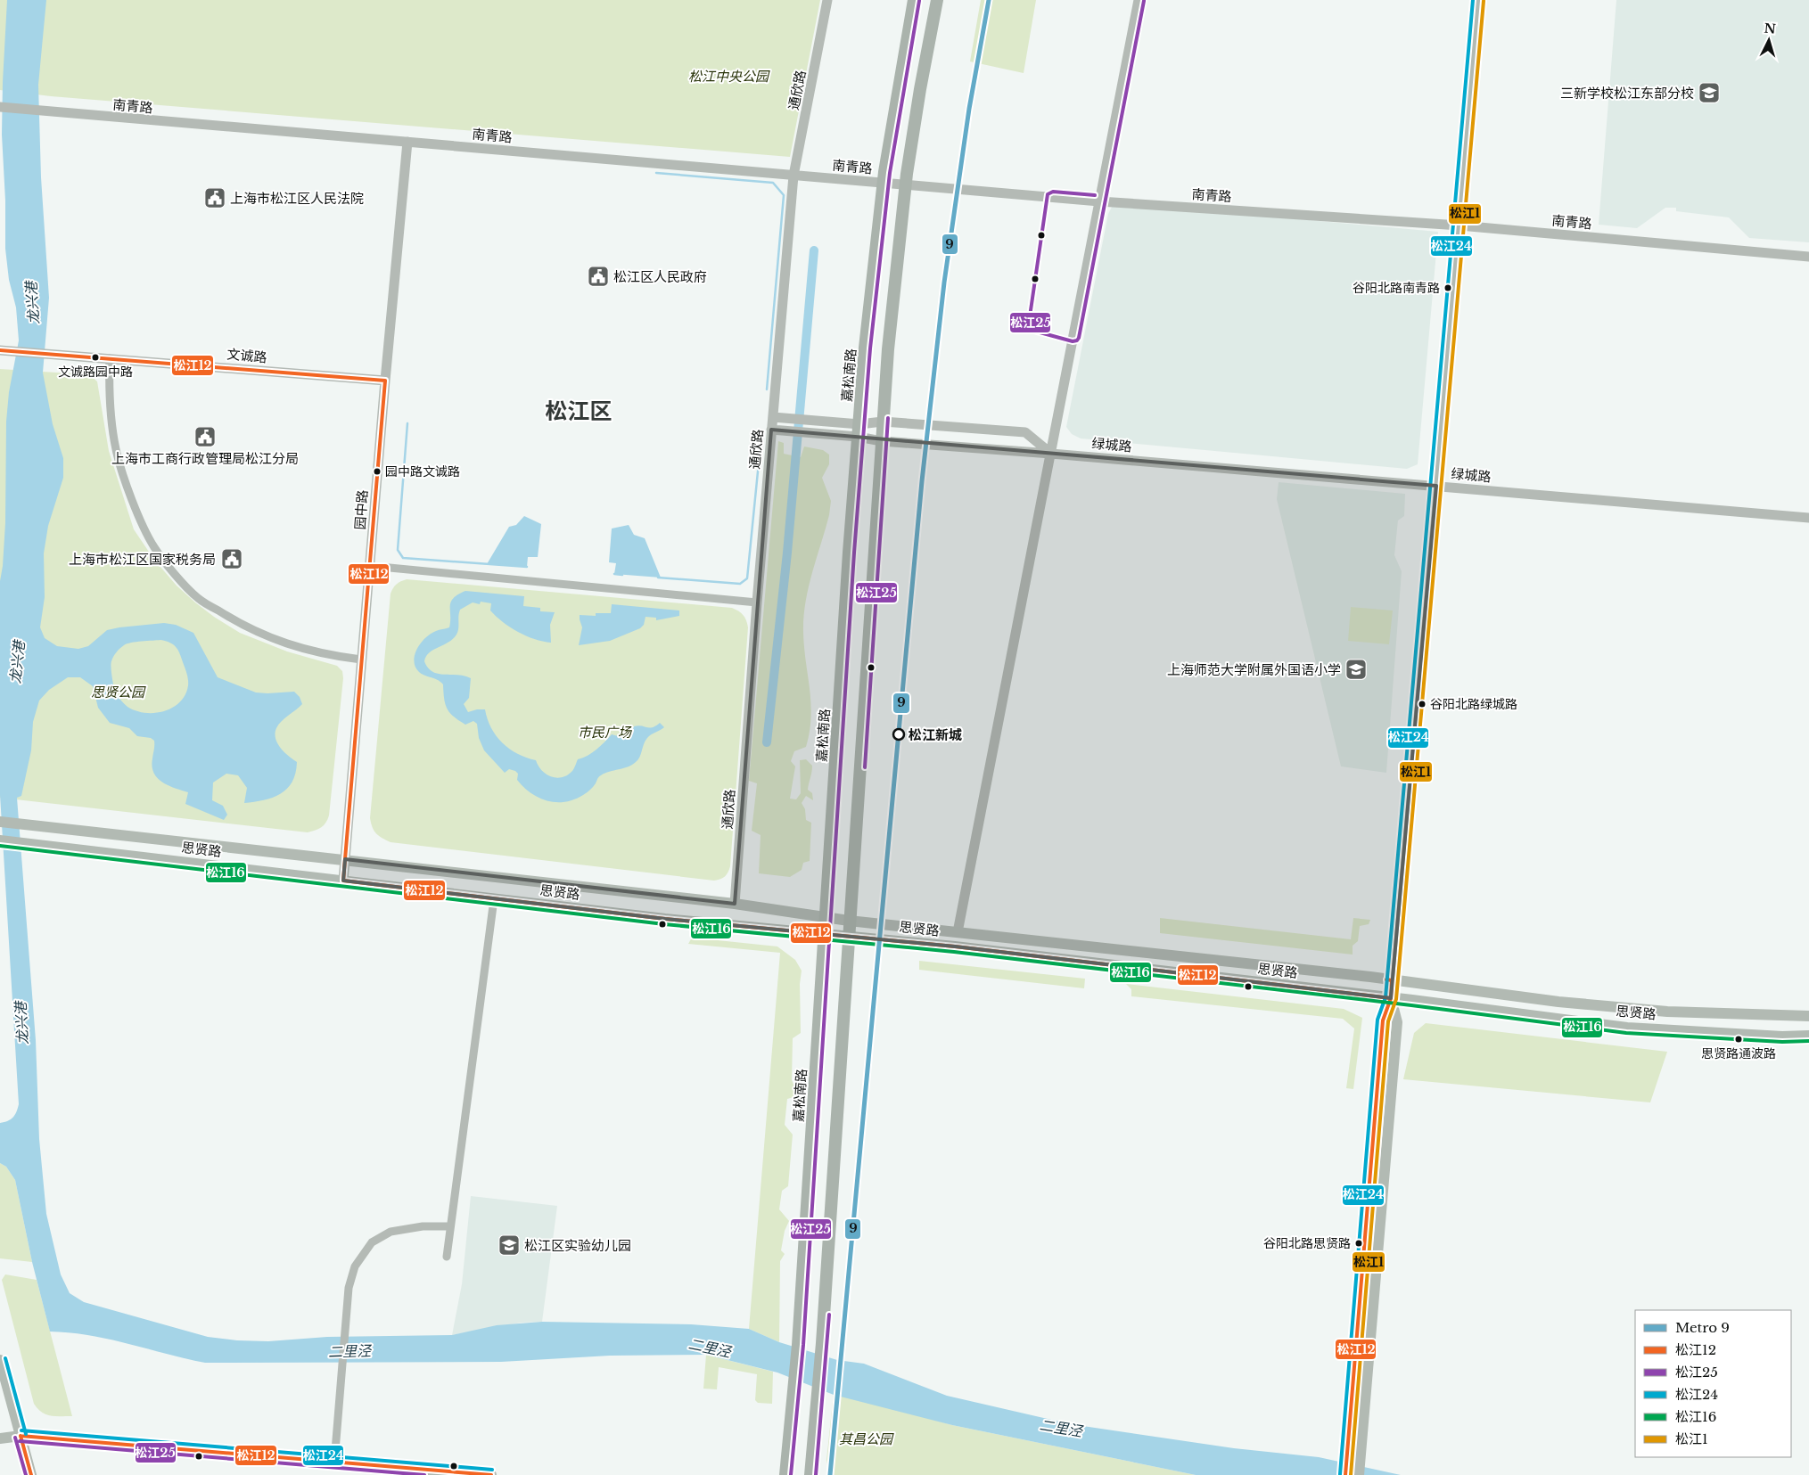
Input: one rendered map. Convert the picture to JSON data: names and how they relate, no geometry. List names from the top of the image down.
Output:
{
  "streets": {
    "main road": ["嘉松南路", "思贤路"],
    "street": [
      "通欣路",
      "南青路",
      "文诚路",
      "绿城路",
      "园中路"
    ]
  },
  "crossings": [
    ["通欣路", "南青路"],
    ["通欣路", "绿城路"],
    ["通欣路", "思贤路"],
    ["南青路", "嘉松南路"],
    ["南青路", "园中路"],
    ["文诚路", "园中路"],
    ["嘉松南路", "绿城路"],
    ["嘉松南路", "思贤路"],
    ["园中路", "思贤路"]
  ],
  "districts": ["松江区"],
  "water": ["龙兴港", "二里泾"],
  "parks": [
    "松江中央公园",
    "思贤公园",
    "市民广场",
    "其昌公园"
  ],
  "places": {
    "school or university": ["三新学校松江东部分校", "上海师范大学附属外国语小学", "松江区实验幼儿园"],
    "public building": [
      "上海市松江区人民法院",
      "松江区人民政府",
      "上海市工商行政管理局松江分局",
      "上海市松江区国家税务局"
    ],
    "other": [
      "谷阳北路南青路",
      "文诚路园中路",
      "园中路文诚路",
      "谷阳北路绿城路",
      "松江新城",
      "思贤路通波路",
      "谷阳北路思贤路"
    ]
  },
  "lines": [
    "metro line 9",
    "transit line 松江24",
    "transit line 松江25",
    "transit line 松江1",
    "transit line 松江12",
    "transit line 松江16"
  ],
  "legend": [
    "Metro 9",
    "松江12",
    "松江25",
    "松江24",
    "松江16",
    "松江1"
  ],
  "north": "top"
}
